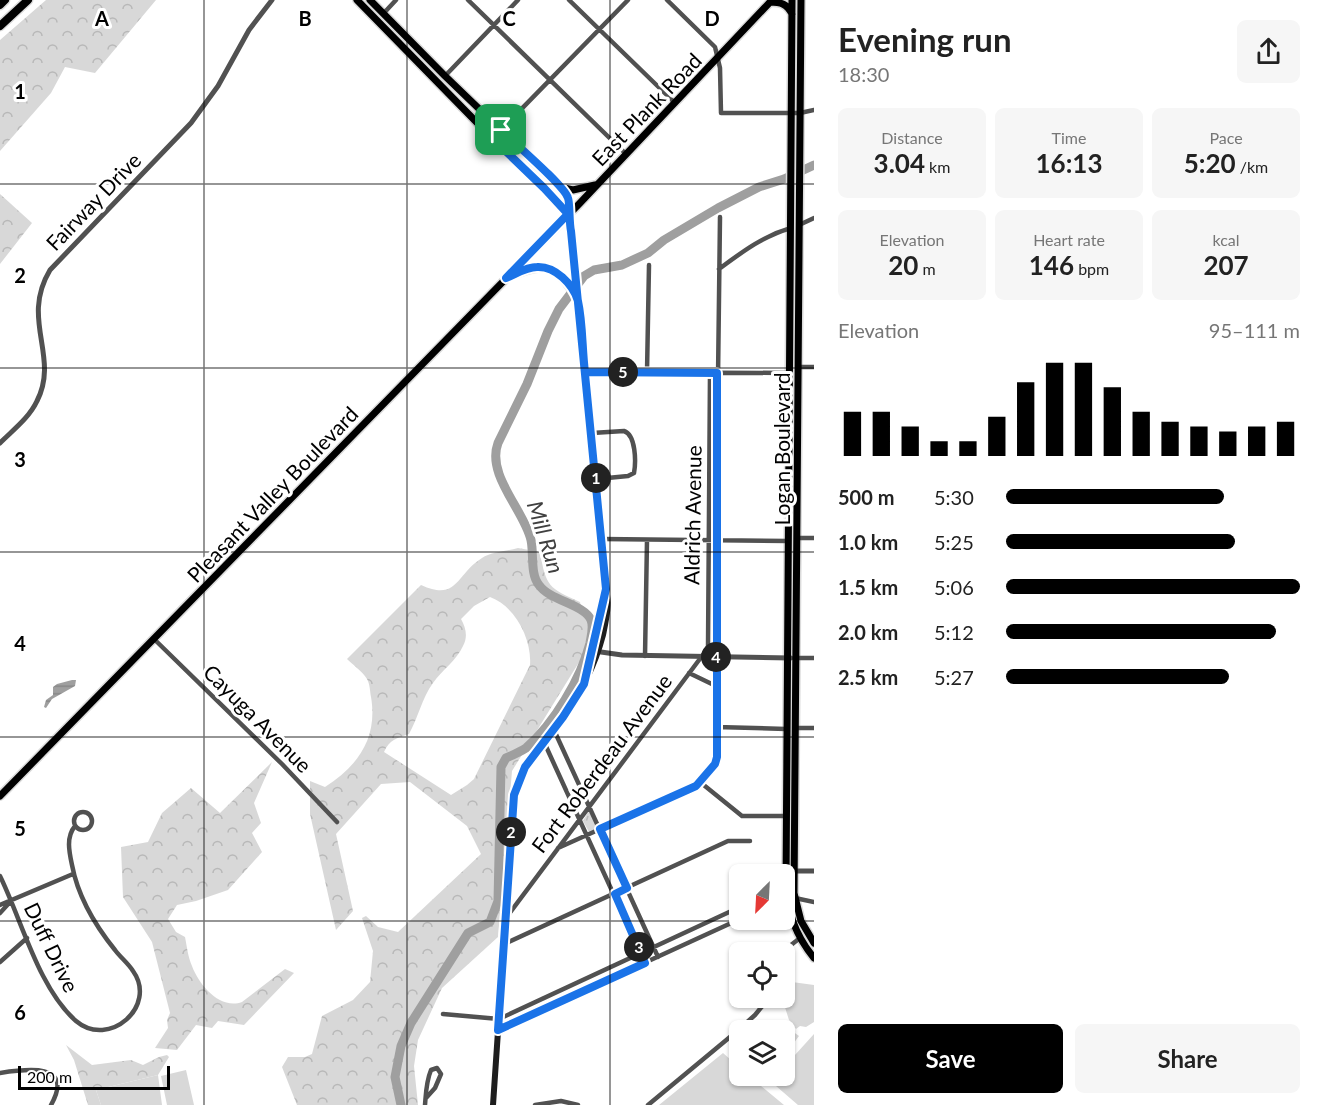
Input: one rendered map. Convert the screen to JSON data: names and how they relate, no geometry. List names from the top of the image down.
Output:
{
  "streets": {
    "main road": ["East Plank Road", "Logan Boulevard", "Pleasant Valley Boulevard"],
    "street": [
      "Fairway Drive",
      "Aldrich Avenue",
      "Cayuga Avenue",
      "Fort Roberdeau Avenue",
      "Duff Drive"
    ]
  },
  "crossings": [
    ["East Plank Road", "Pleasant Valley Boulevard"],
    ["Pleasant Valley Boulevard", "Cayuga Avenue"],
    ["Aldrich Avenue", "Fort Roberdeau Avenue"]
  ],
  "water": ["Mill Run"],
  "scale_bar": "200 m",
  "north": "bottom left",
  "page": {
    "heading": ["Evening run", "18:30"],
    "stats": [
      ["Distance", "3.04 km"],
      ["Time", "16:13"],
      ["Pace", "5:20 /km"],
      ["Elevation", "20 m"],
      ["Heart rate", "146 bpm"],
      ["kcal", "207"]
    ],
    "chart": ["Elevation", "95–111 m"],
    "pins": [
      "5",
      "1",
      "4",
      "2",
      "3"
    ],
    "list": [
      {
        "name": "500 m",
        "note": "5:30"
      },
      {
        "name": "1.0 km",
        "note": "5:25"
      },
      {
        "name": "1.5 km",
        "note": "5:06"
      },
      {
        "name": "2.0 km",
        "note": "5:12"
      },
      {
        "name": "2.5 km",
        "note": "5:27"
      }
    ],
    "buttons": ["Save", "Share"],
    "scale": "200 m"
  },
  "grid": {
    "columns": [
      "A",
      "B",
      "C",
      "D"
    ],
    "rows": [
      "1",
      "2",
      "3",
      "4",
      "5",
      "6"
    ]
  }
}
